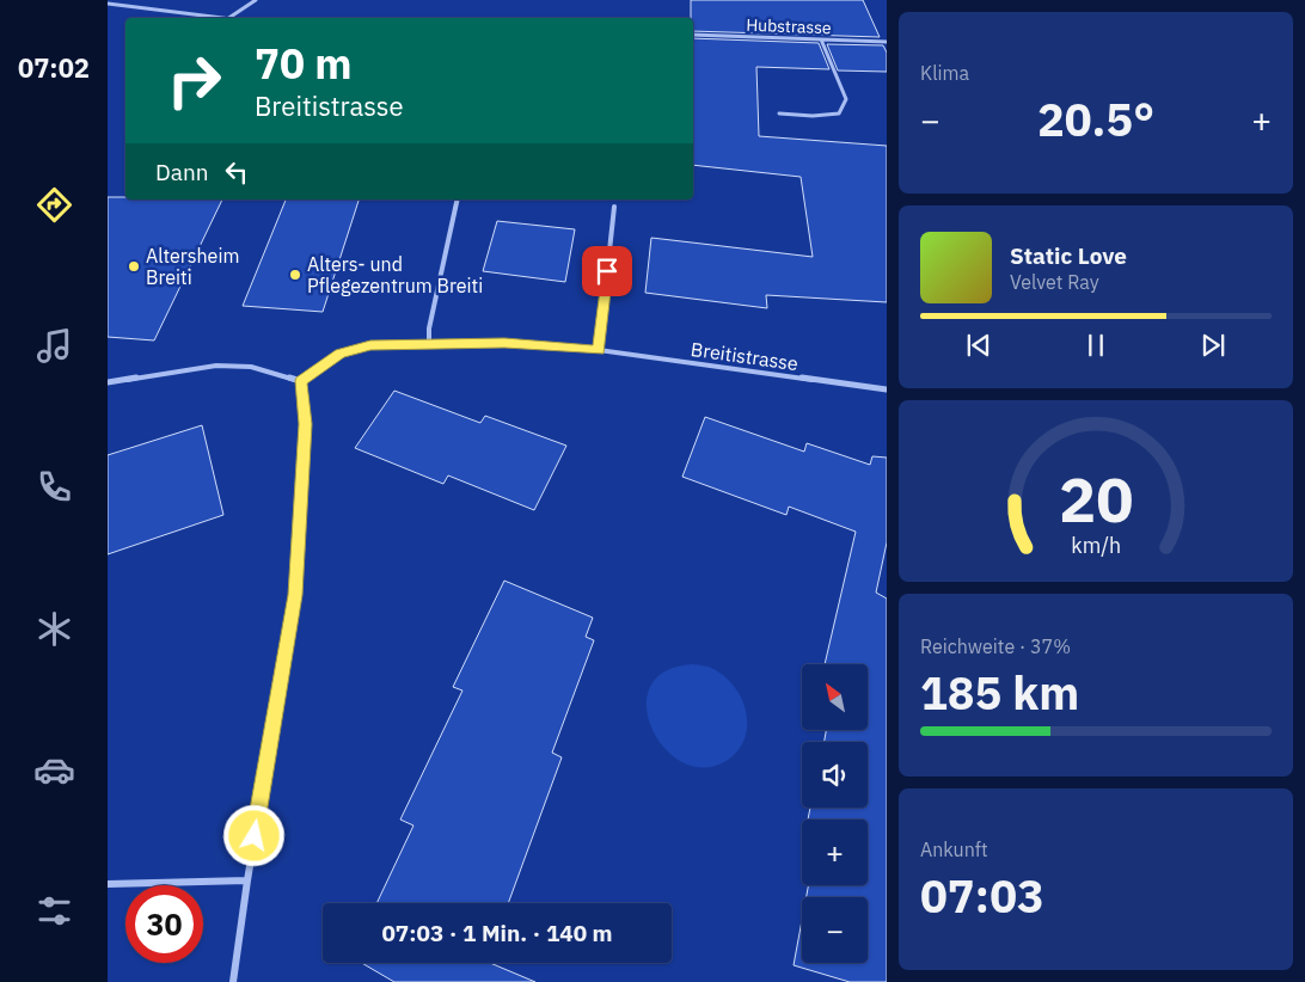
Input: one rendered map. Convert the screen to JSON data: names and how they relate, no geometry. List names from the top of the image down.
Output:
{
  "streets": {
    "street": ["Hubstrasse", "Breitistrasse"]
  },
  "places": ["Altersheim Breiti", "Alters- und Pflegezentrum Breiti"],
  "north": "top left",
  "page": {
    "tabs": "07:02",
    "tile": [
      "Klima",
      ["Reichweite · 37%", "185 km"],
      ["Ankunft", "07:03"]
    ],
    "turn": ["70 m", "Breitistrasse"],
    "heat": ["−", "20.5°", "+"],
    "then": "Dann",
    "song": ["Static Love", "Velvet Ray"],
    "map_buttons": ["+", "−"],
    "limit": "30",
    "trip": "07:03 · 1 Min. · 140 m",
    "gauge": ["20", "km/h"]
  }
}
